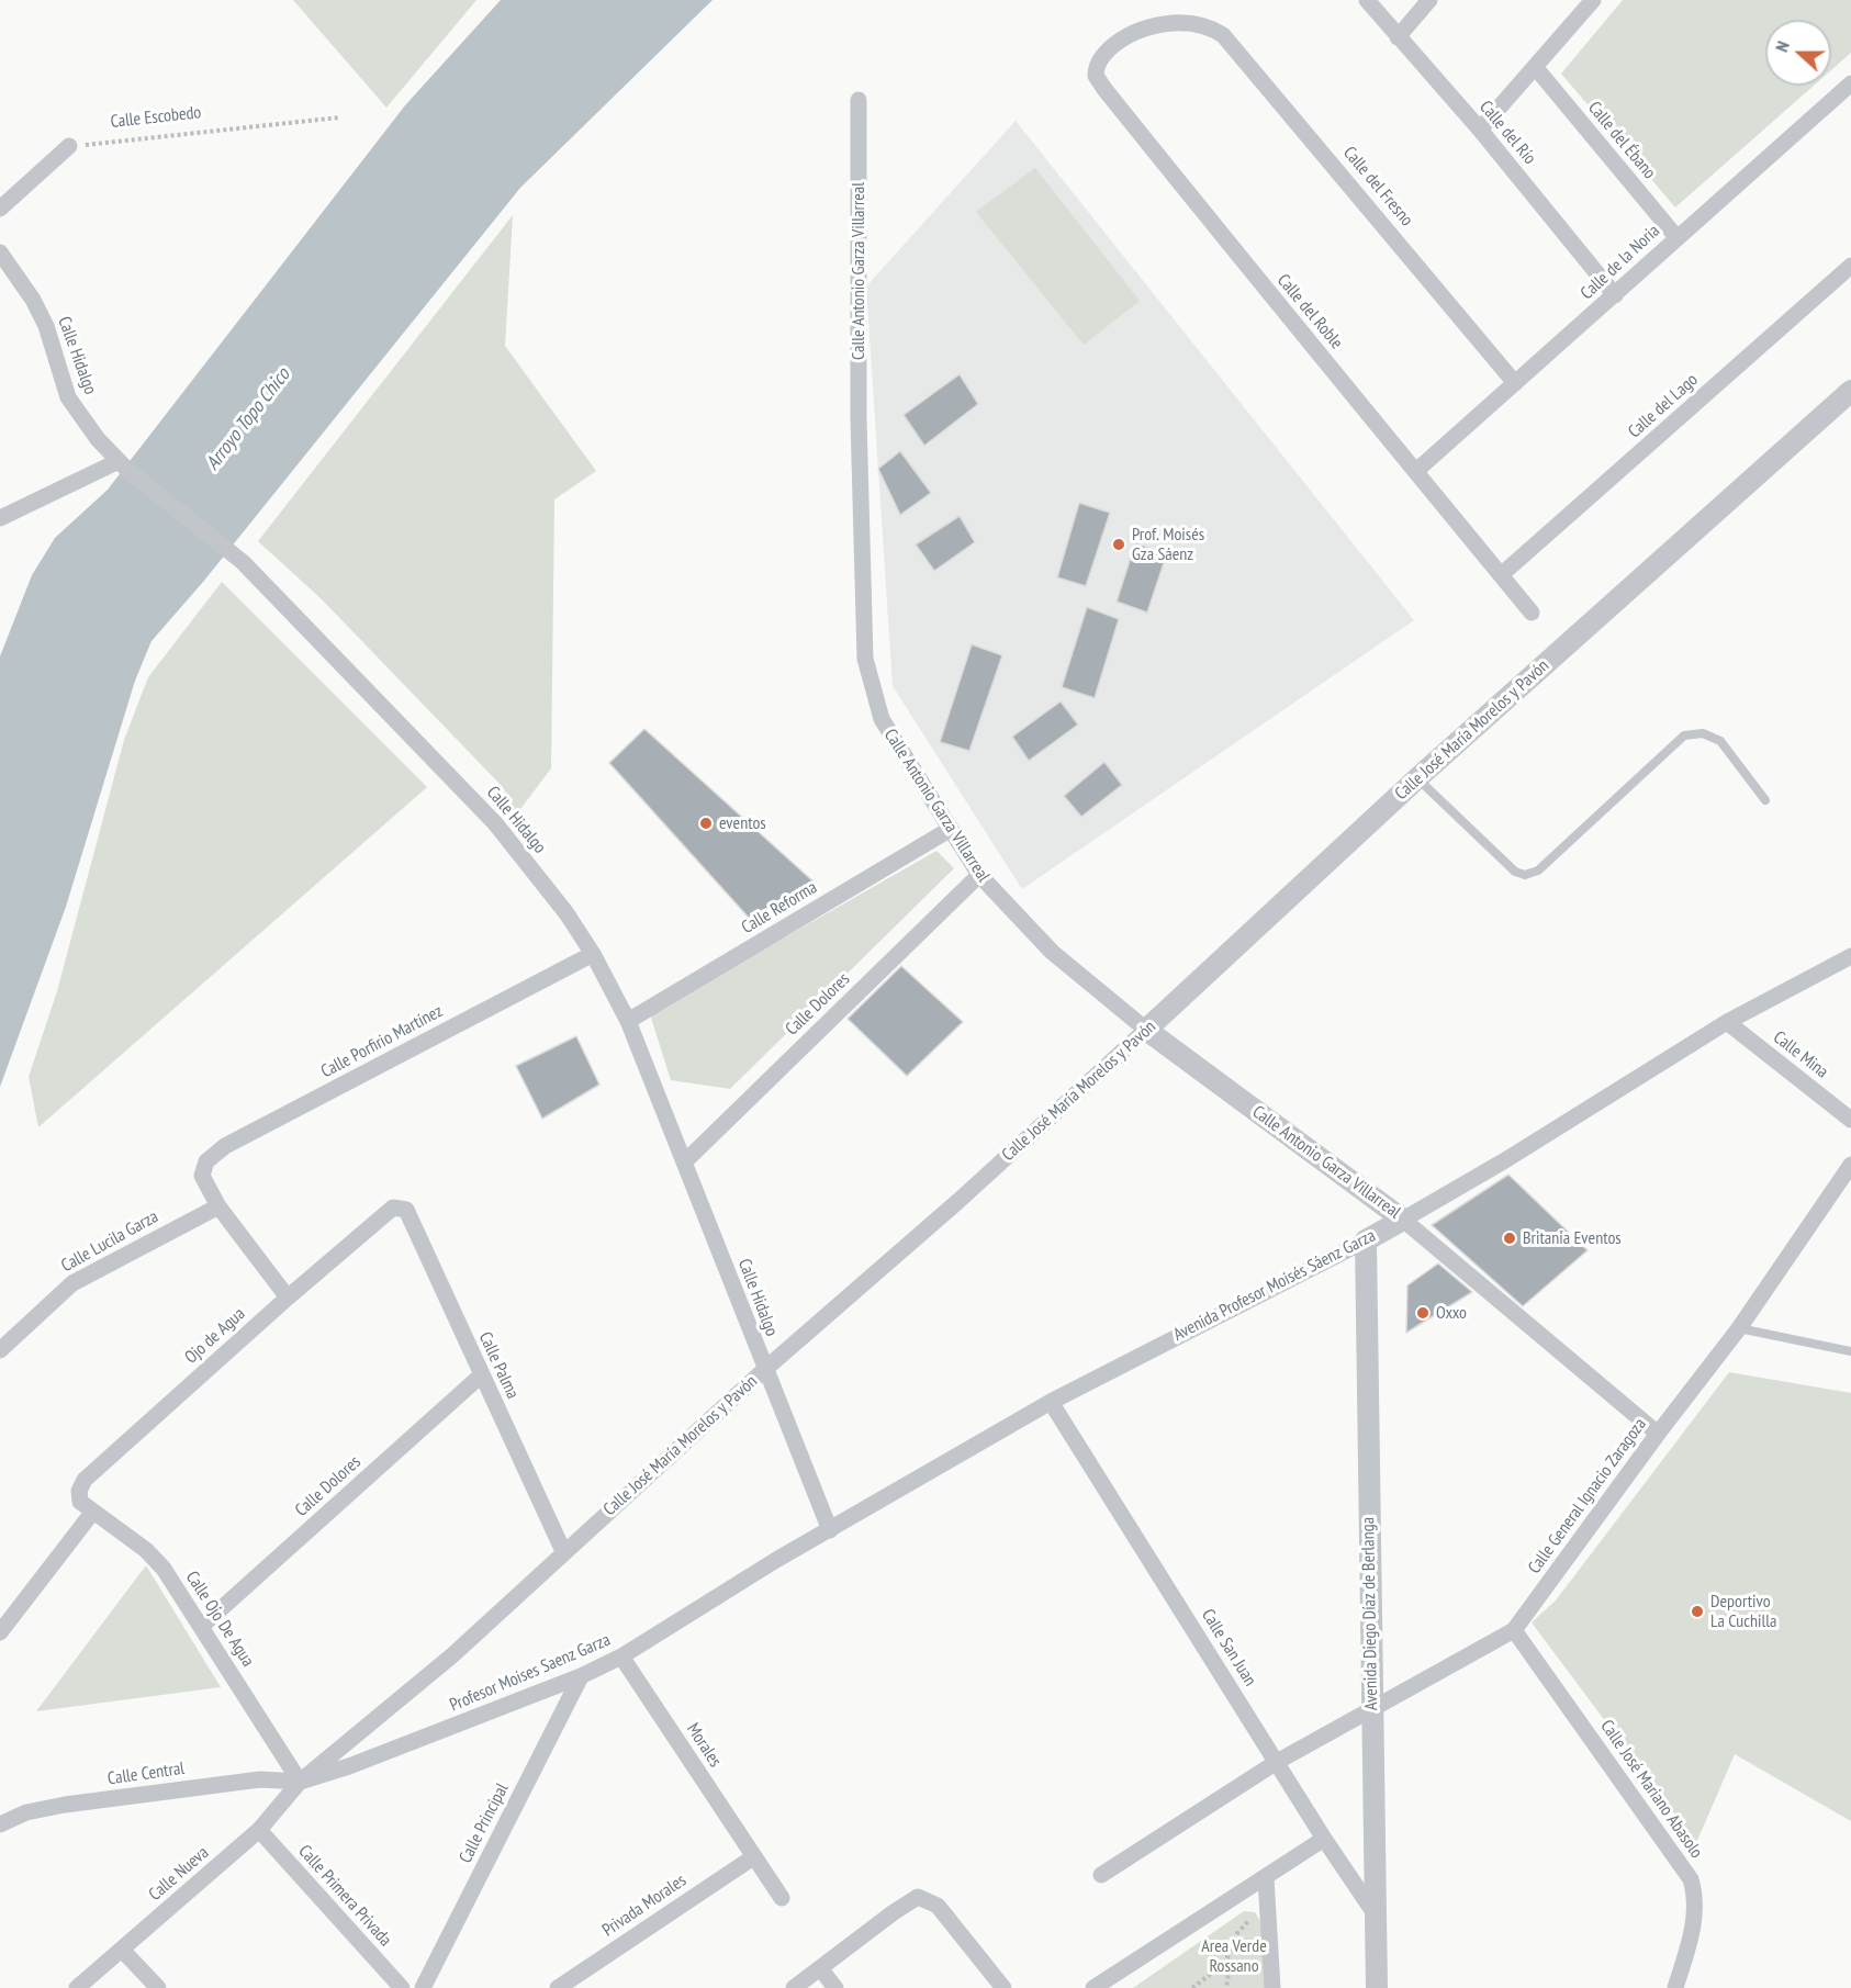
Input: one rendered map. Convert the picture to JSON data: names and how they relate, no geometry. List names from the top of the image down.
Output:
{
  "streets": {
    "street": [
      "Calle del Río",
      "Calle del Ébano",
      "Calle del Fresno",
      "Calle de la Noria",
      "Calle Antonio Garza Villarreal",
      "Calle del Roble",
      "Calle Hidalgo",
      "Calle del Lago",
      "Calle José María Morelos y Pavón",
      "Calle Reforma",
      "Calle Dolores",
      "Calle Porfirio Martínez",
      "Calle Mina",
      "Calle Lucila Garza",
      "Avenida Profesor Moisés Sáenz Garza",
      "Ojo de Agua",
      "Calle Palma",
      "Calle General Ignacio Zaragoza",
      "Avenida Diego Díaz de Berlanga",
      "Calle Ojo De Agua",
      "Calle San Juan",
      "Profesor Moises Saenz Garza",
      "Morales",
      "Calle Central",
      "Calle José Mariano Abasolo",
      "Calle Principal",
      "Calle Nueva",
      "Calle Primera Privada",
      "Privada Morales"
    ],
    "path": ["Calle Escobedo"]
  },
  "crossings": [
    ["Calle del Río", "Calle de la Noria"],
    ["Calle del Ébano", "Calle de la Noria"],
    ["Calle del Fresno", "Calle de la Noria"],
    ["Calle del Fresno", "Calle del Roble"],
    ["Calle de la Noria", "Calle del Roble"],
    ["Calle Antonio Garza Villarreal", "Calle José María Morelos y Pavón"],
    ["Calle Antonio Garza Villarreal", "Calle Reforma"],
    ["Calle Antonio Garza Villarreal", "Calle Dolores"],
    ["Calle Antonio Garza Villarreal", "Avenida Profesor Moisés Sáenz Garza"],
    ["Calle Antonio Garza Villarreal", "Calle General Ignacio Zaragoza"],
    ["Calle del Roble", "Calle del Lago"],
    ["Calle Hidalgo", "Calle José María Morelos y Pavón"],
    ["Calle Hidalgo", "Calle Reforma"],
    ["Calle Hidalgo", "Calle Dolores"],
    ["Calle Hidalgo", "Calle Porfirio Martínez"],
    ["Calle Hidalgo", "Avenida Profesor Moisés Sáenz Garza"],
    ["Calle Hidalgo", "Profesor Moises Saenz Garza"],
    ["Calle José María Morelos y Pavón", "Calle Palma"],
    ["Calle José María Morelos y Pavón", "Calle Ojo De Agua"],
    ["Calle José María Morelos y Pavón", "Profesor Moises Saenz Garza"],
    ["Calle José María Morelos y Pavón", "Calle Central"],
    ["Calle José María Morelos y Pavón", "Calle Nueva"],
    ["Calle Dolores", "Calle Palma"],
    ["Calle Dolores", "Calle Ojo De Agua"],
    ["Calle Porfirio Martínez", "Calle Lucila Garza"],
    ["Calle Mina", "Avenida Profesor Moisés Sáenz Garza"],
    ["Avenida Profesor Moisés Sáenz Garza", "Avenida Diego Díaz de Berlanga"],
    ["Avenida Profesor Moisés Sáenz Garza", "Calle San Juan"],
    ["Avenida Profesor Moisés Sáenz Garza", "Profesor Moises Saenz Garza"],
    ["Ojo de Agua", "Calle Palma"],
    ["Ojo de Agua", "Calle Ojo De Agua"],
    ["Calle General Ignacio Zaragoza", "Avenida Diego Díaz de Berlanga"],
    ["Calle General Ignacio Zaragoza", "Calle San Juan"],
    ["Calle General Ignacio Zaragoza", "Calle José Mariano Abasolo"],
    ["Avenida Diego Díaz de Berlanga", "Calle San Juan"],
    ["Calle Ojo De Agua", "Profesor Moises Saenz Garza"],
    ["Calle Ojo De Agua", "Calle Central"],
    ["Calle Ojo De Agua", "Calle Nueva"],
    ["Profesor Moises Saenz Garza", "Morales"],
    ["Profesor Moises Saenz Garza", "Calle Central"],
    ["Profesor Moises Saenz Garza", "Calle Principal"],
    ["Profesor Moises Saenz Garza", "Calle Nueva"],
    ["Morales", "Privada Morales"],
    ["Calle Central", "Calle Nueva"],
    ["Calle Nueva", "Calle Primera Privada"]
  ],
  "water": ["Arroyo Topo Chico"],
  "parks": ["Area Verde Rossano"],
  "places": [
    "Prof. Moisés Gza Sáenz",
    "eventos",
    "Britania Eventos",
    "Oxxo",
    "Deportivo La Cuchilla"
  ],
  "north": "left"
}
